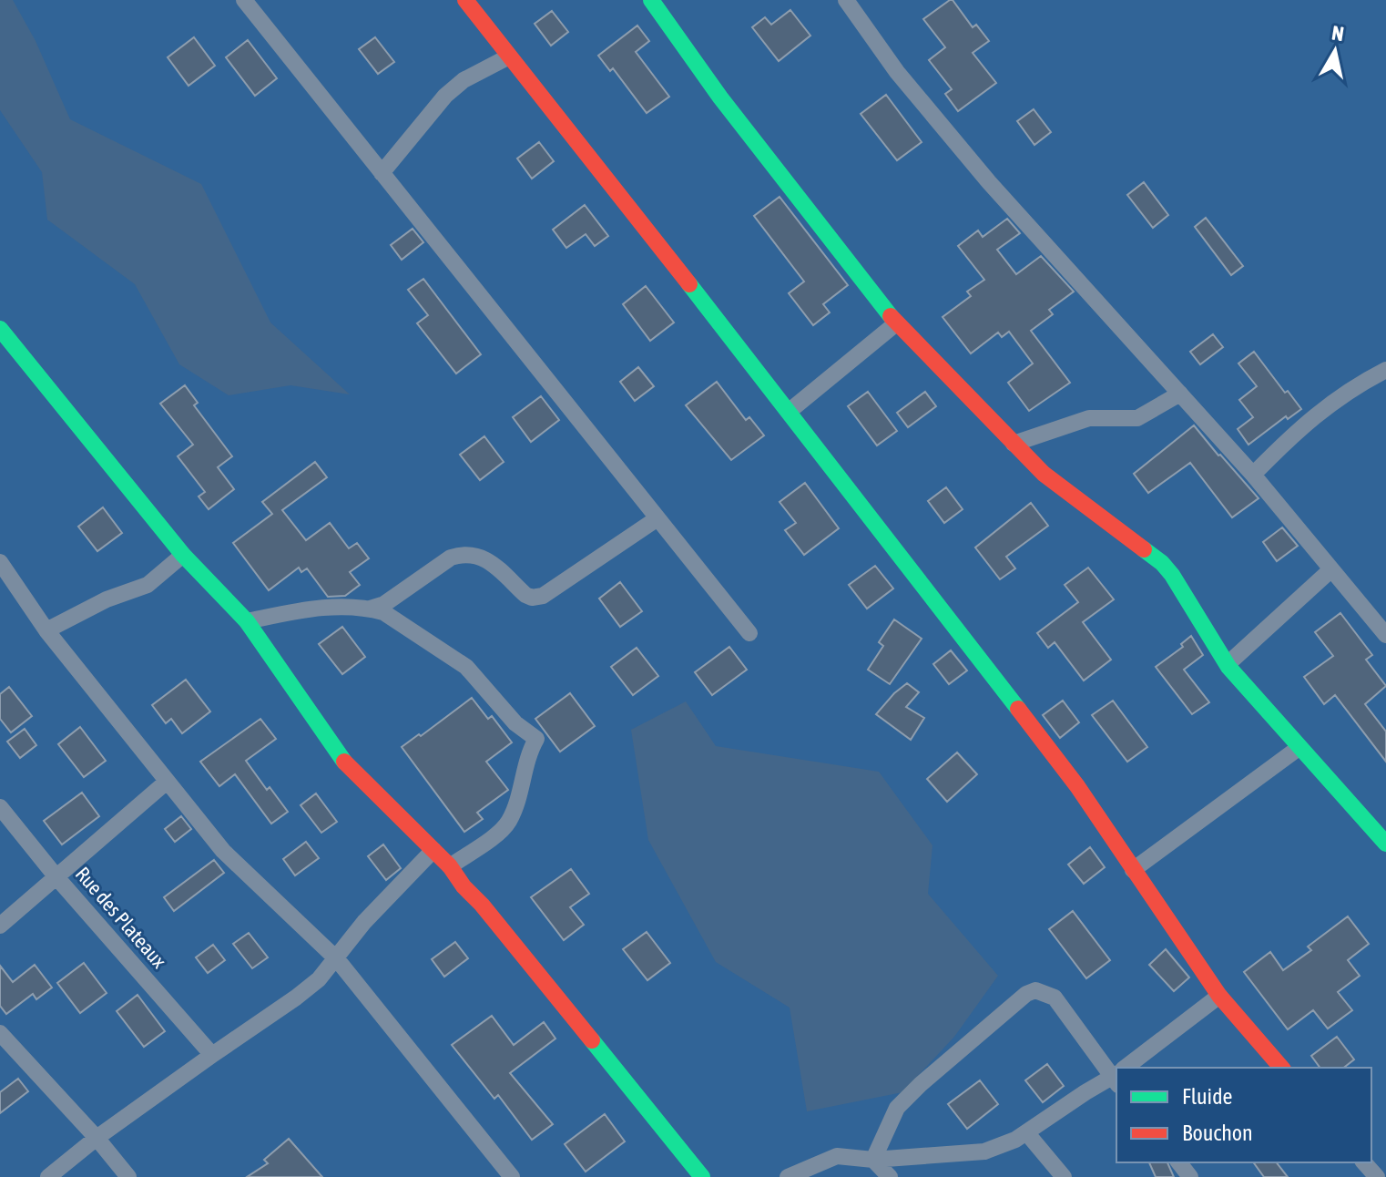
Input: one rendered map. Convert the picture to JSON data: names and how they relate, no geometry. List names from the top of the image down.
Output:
{
  "streets": {
    "street": ["Rue des Plateaux"]
  },
  "legend": ["Fluide", "Bouchon"],
  "north": "top"
}
